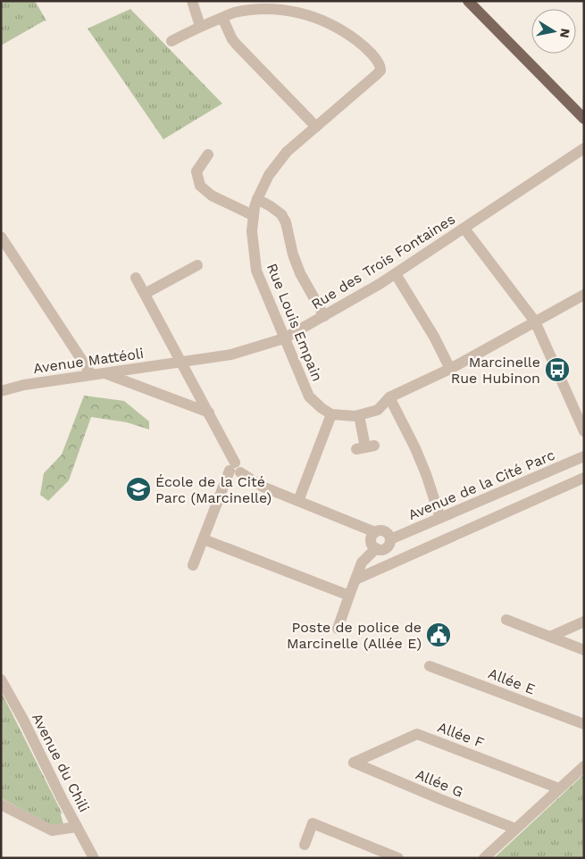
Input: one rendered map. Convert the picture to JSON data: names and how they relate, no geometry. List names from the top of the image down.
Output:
{
  "streets": {
    "street": [
      "Rue des Trois Fontaines",
      "Rue Louis Empain",
      "Avenue Mattéoli",
      "Avenue de la Cité Parc",
      "Allée E",
      "Allée F",
      "Avenue du Chili",
      "Allée G"
    ]
  },
  "crossings": [
    ["Rue des Trois Fontaines", "Rue Louis Empain"],
    ["Rue des Trois Fontaines", "Avenue Mattéoli"],
    ["Allée F", "Allée G"]
  ],
  "places": {
    "bus stop": ["Marcinelle Rue Hubinon"],
    "school or university": ["École de la Cité Parc (Marcinelle)"],
    "public building": ["Poste de police de Marcinelle (Allée E)"]
  },
  "north": "right"
}
